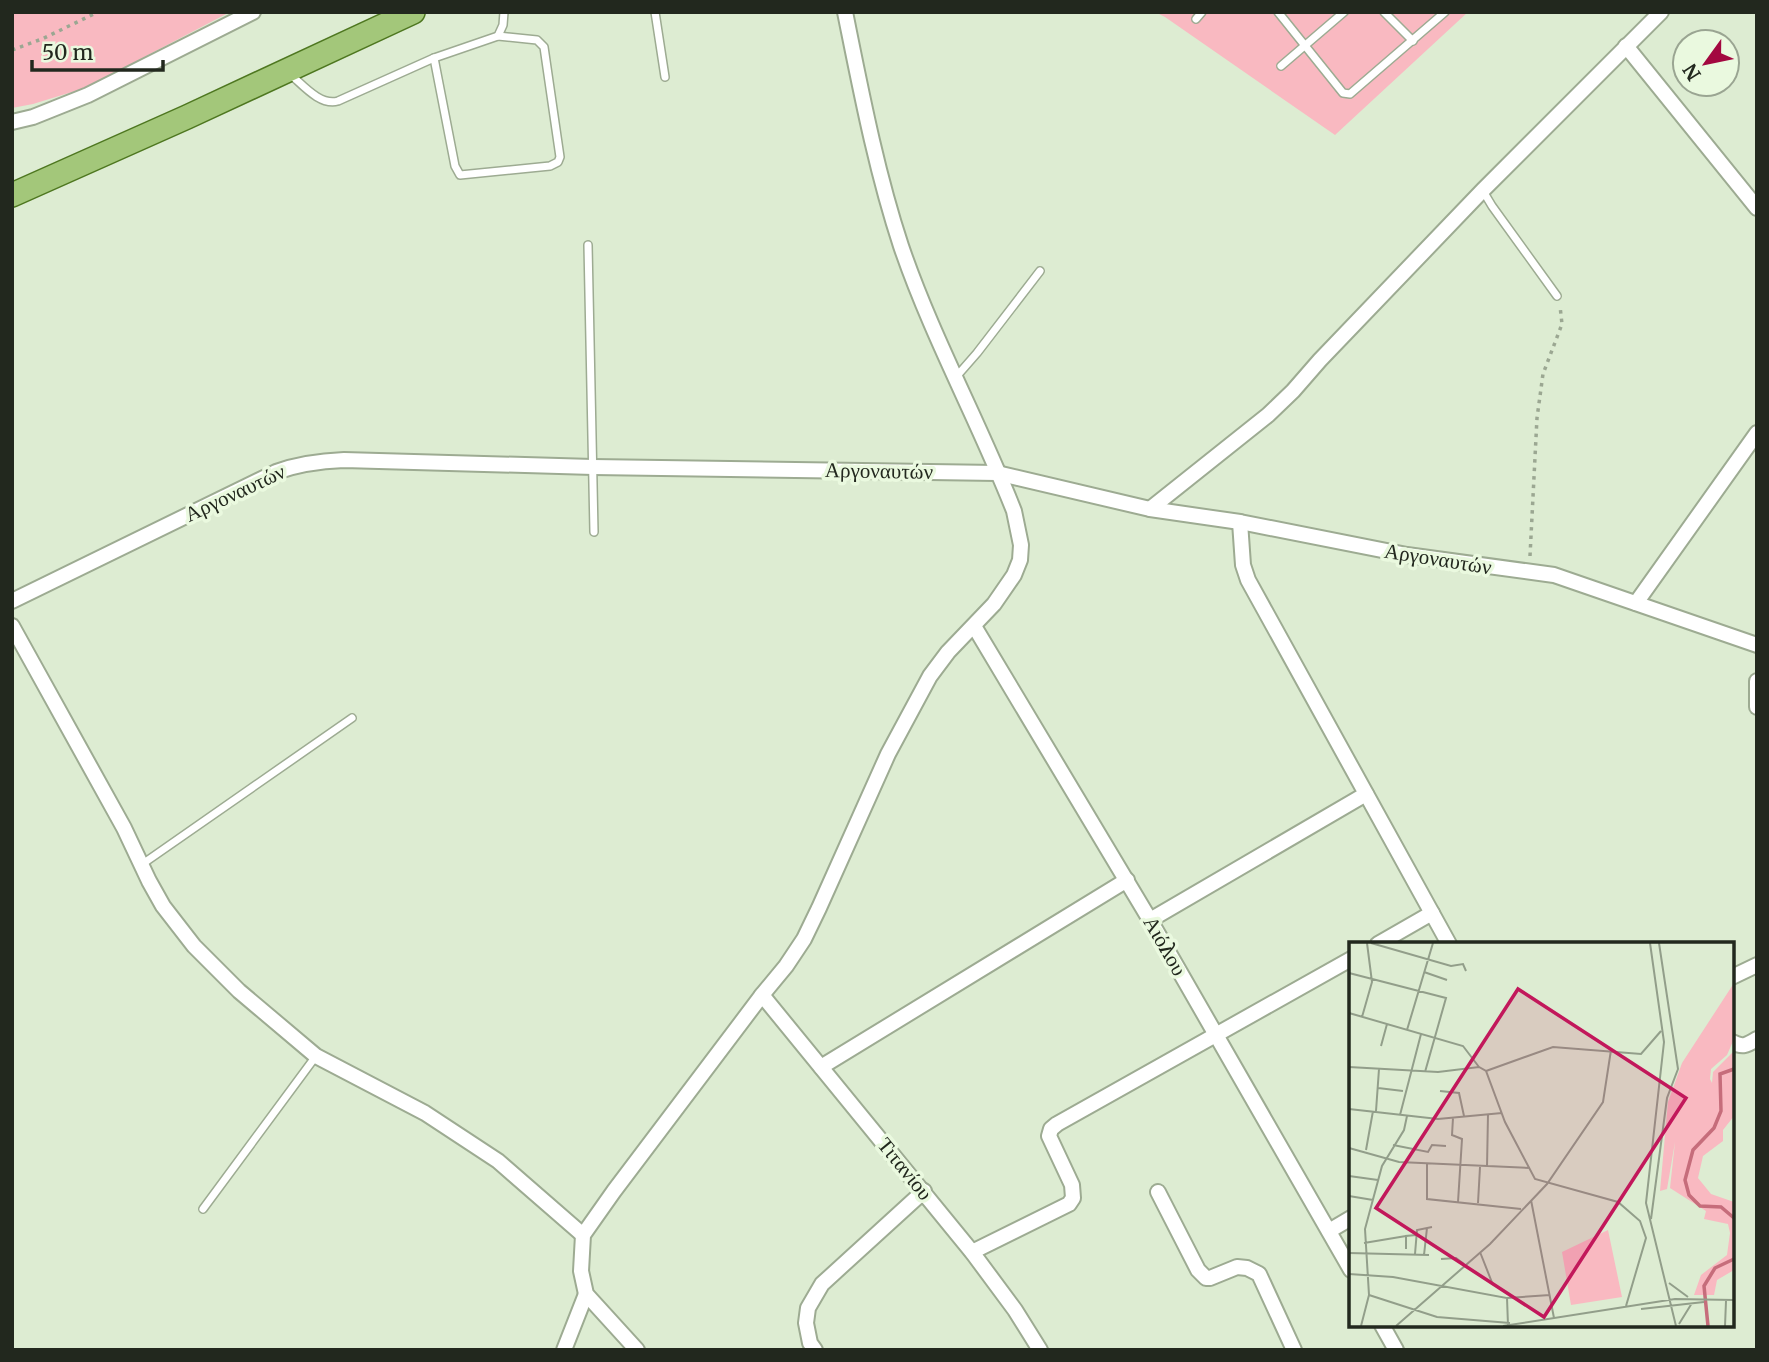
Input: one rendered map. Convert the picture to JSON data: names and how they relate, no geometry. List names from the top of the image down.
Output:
{
  "streets": {
    "street": ["Αργοναυτών", "Αιόλου", "Τιτανίου"]
  },
  "scale_bar": "50 m",
  "north": "bottom left"
}
